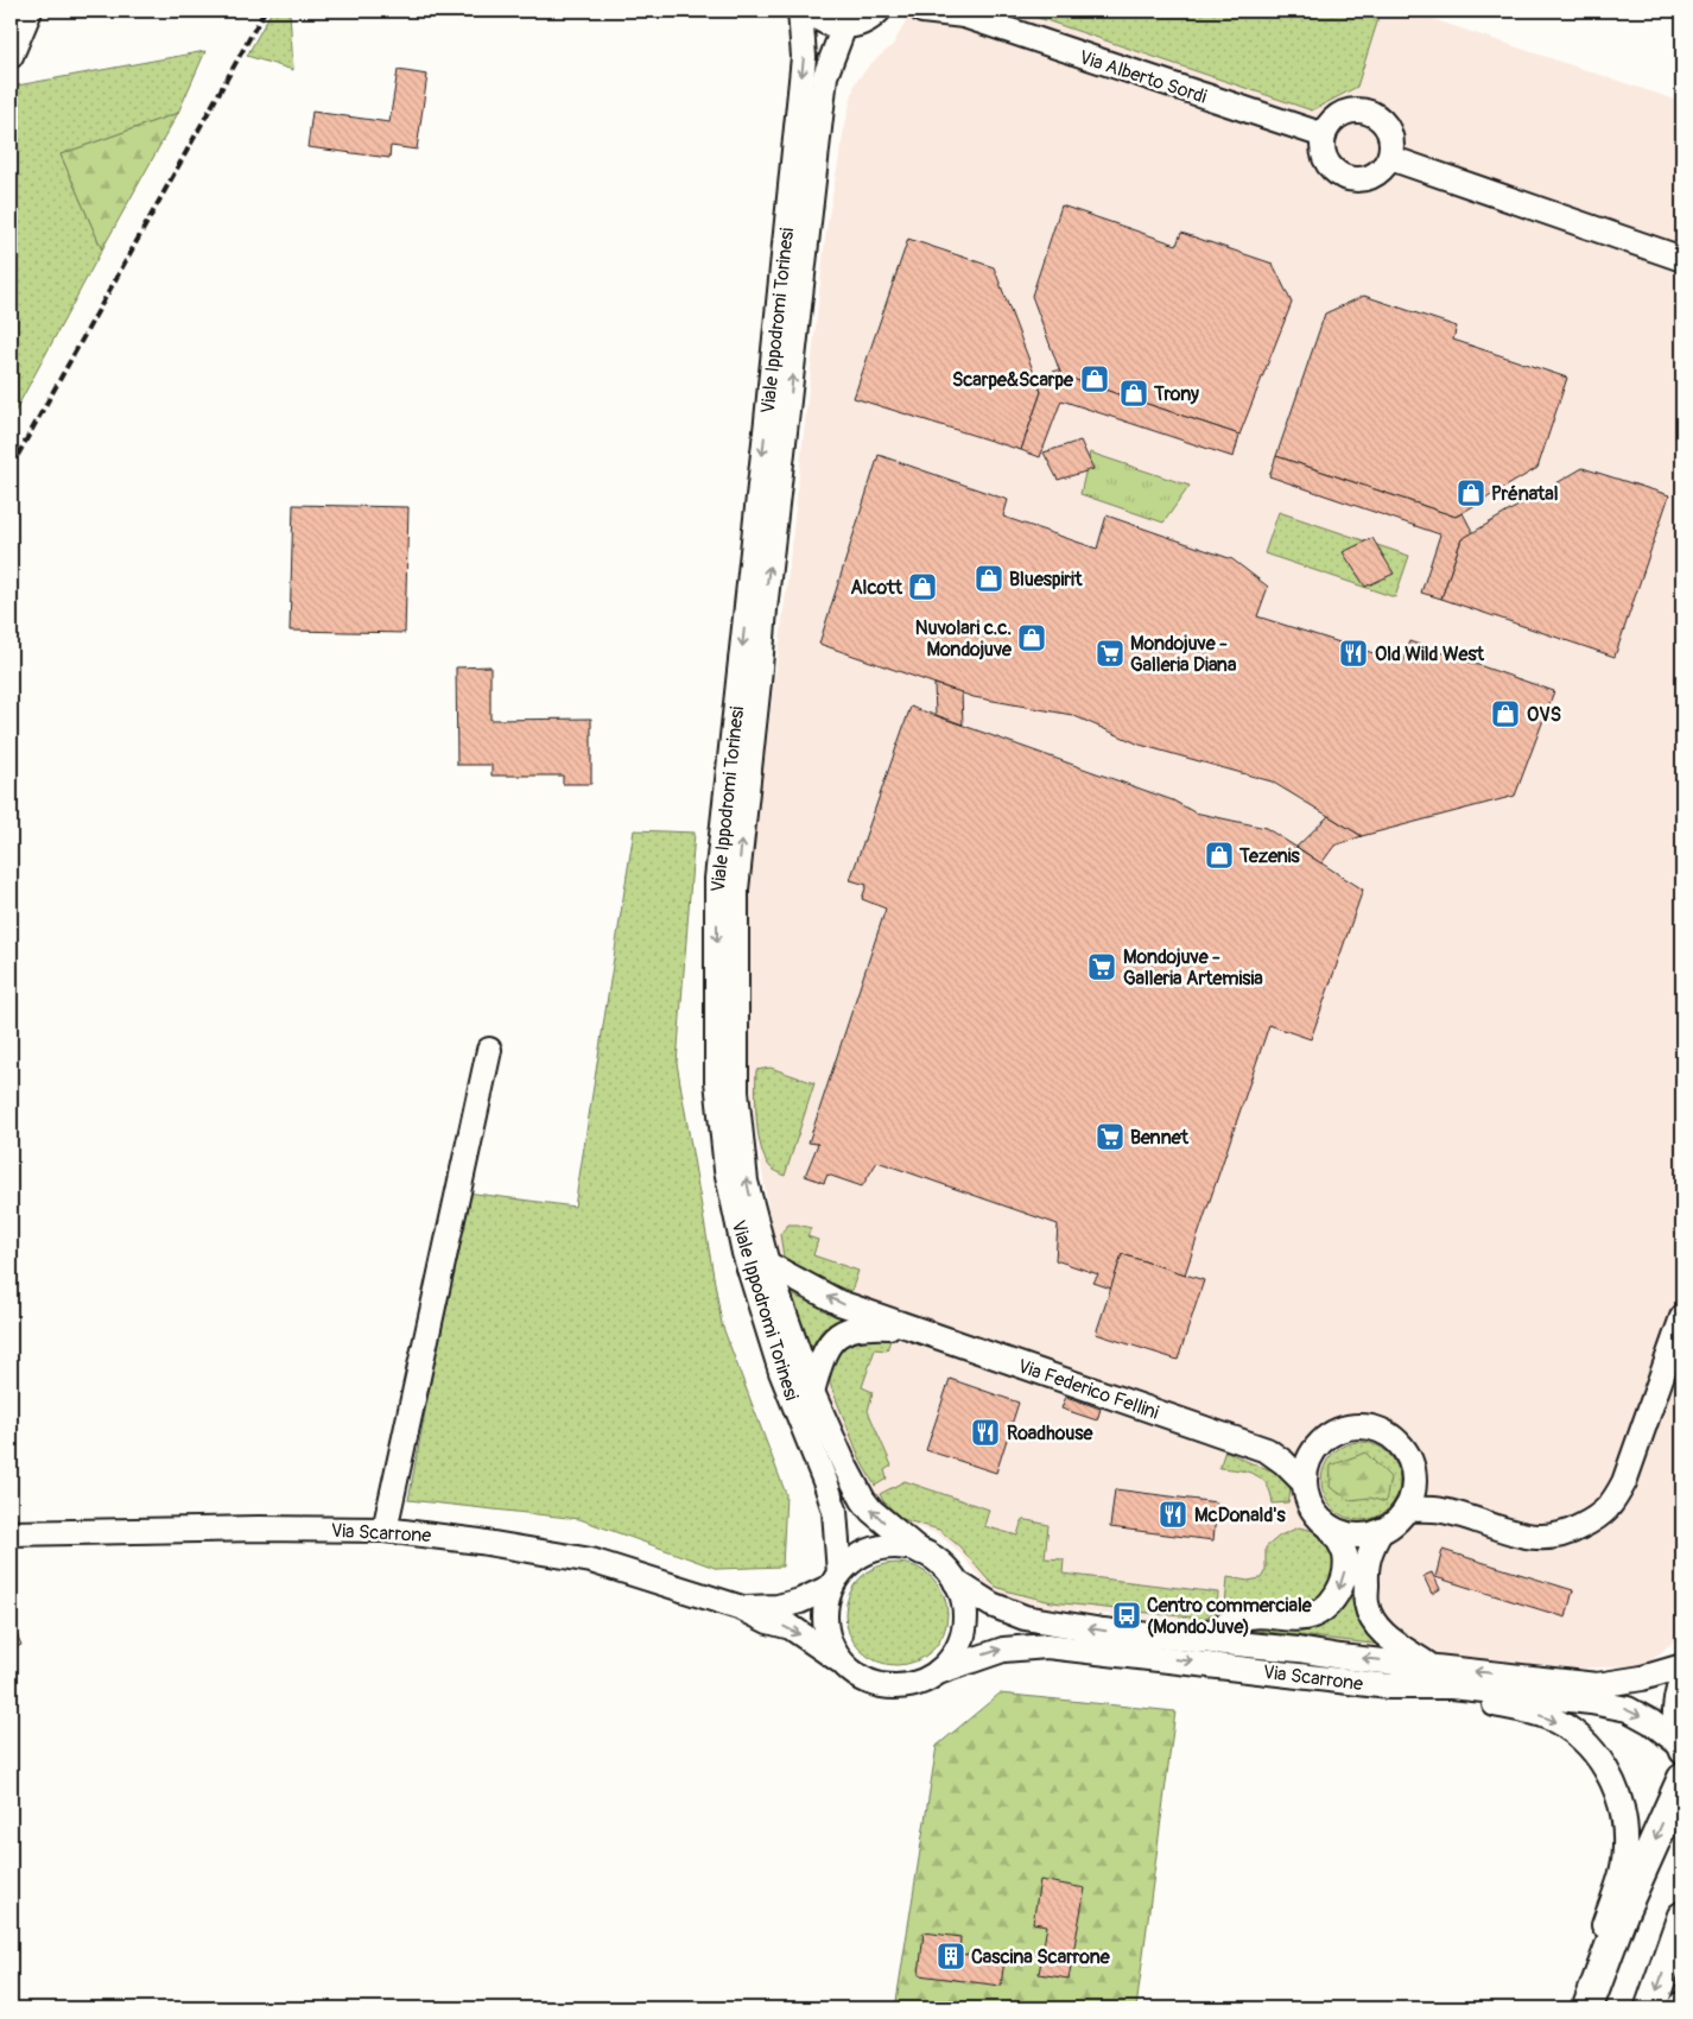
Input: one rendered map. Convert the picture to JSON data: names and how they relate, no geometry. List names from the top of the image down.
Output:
{
  "streets": {
    "street": [
      "Via Alberto Sordi",
      "Viale Ippodromi Torinesi",
      "Via Federico Fellini",
      "Via Scarrone"
    ]
  },
  "crossings": [
    ["Viale Ippodromi Torinesi", "Via Federico Fellini"],
    ["Viale Ippodromi Torinesi", "Via Scarrone"],
    ["Via Federico Fellini", "Via Scarrone"]
  ],
  "places": {
    "shop": [
      "Scarpe&Scarpe",
      "Trony",
      "Prénatal",
      "Bluespirit",
      "Alcott",
      "Nuvolari c.c. Mondojuve",
      "OVS",
      "Tezenis"
    ],
    "supermarket": ["Mondojuve - Galleria Diana", "Mondojuve - Galleria Artemisia", "Bennet"],
    "restaurant": ["Old Wild West", "Roadhouse", "McDonald's"],
    "bus stop": ["Centro commerciale (MondoJuve)"],
    "building": ["Cascina Scarrone"]
  }
}
